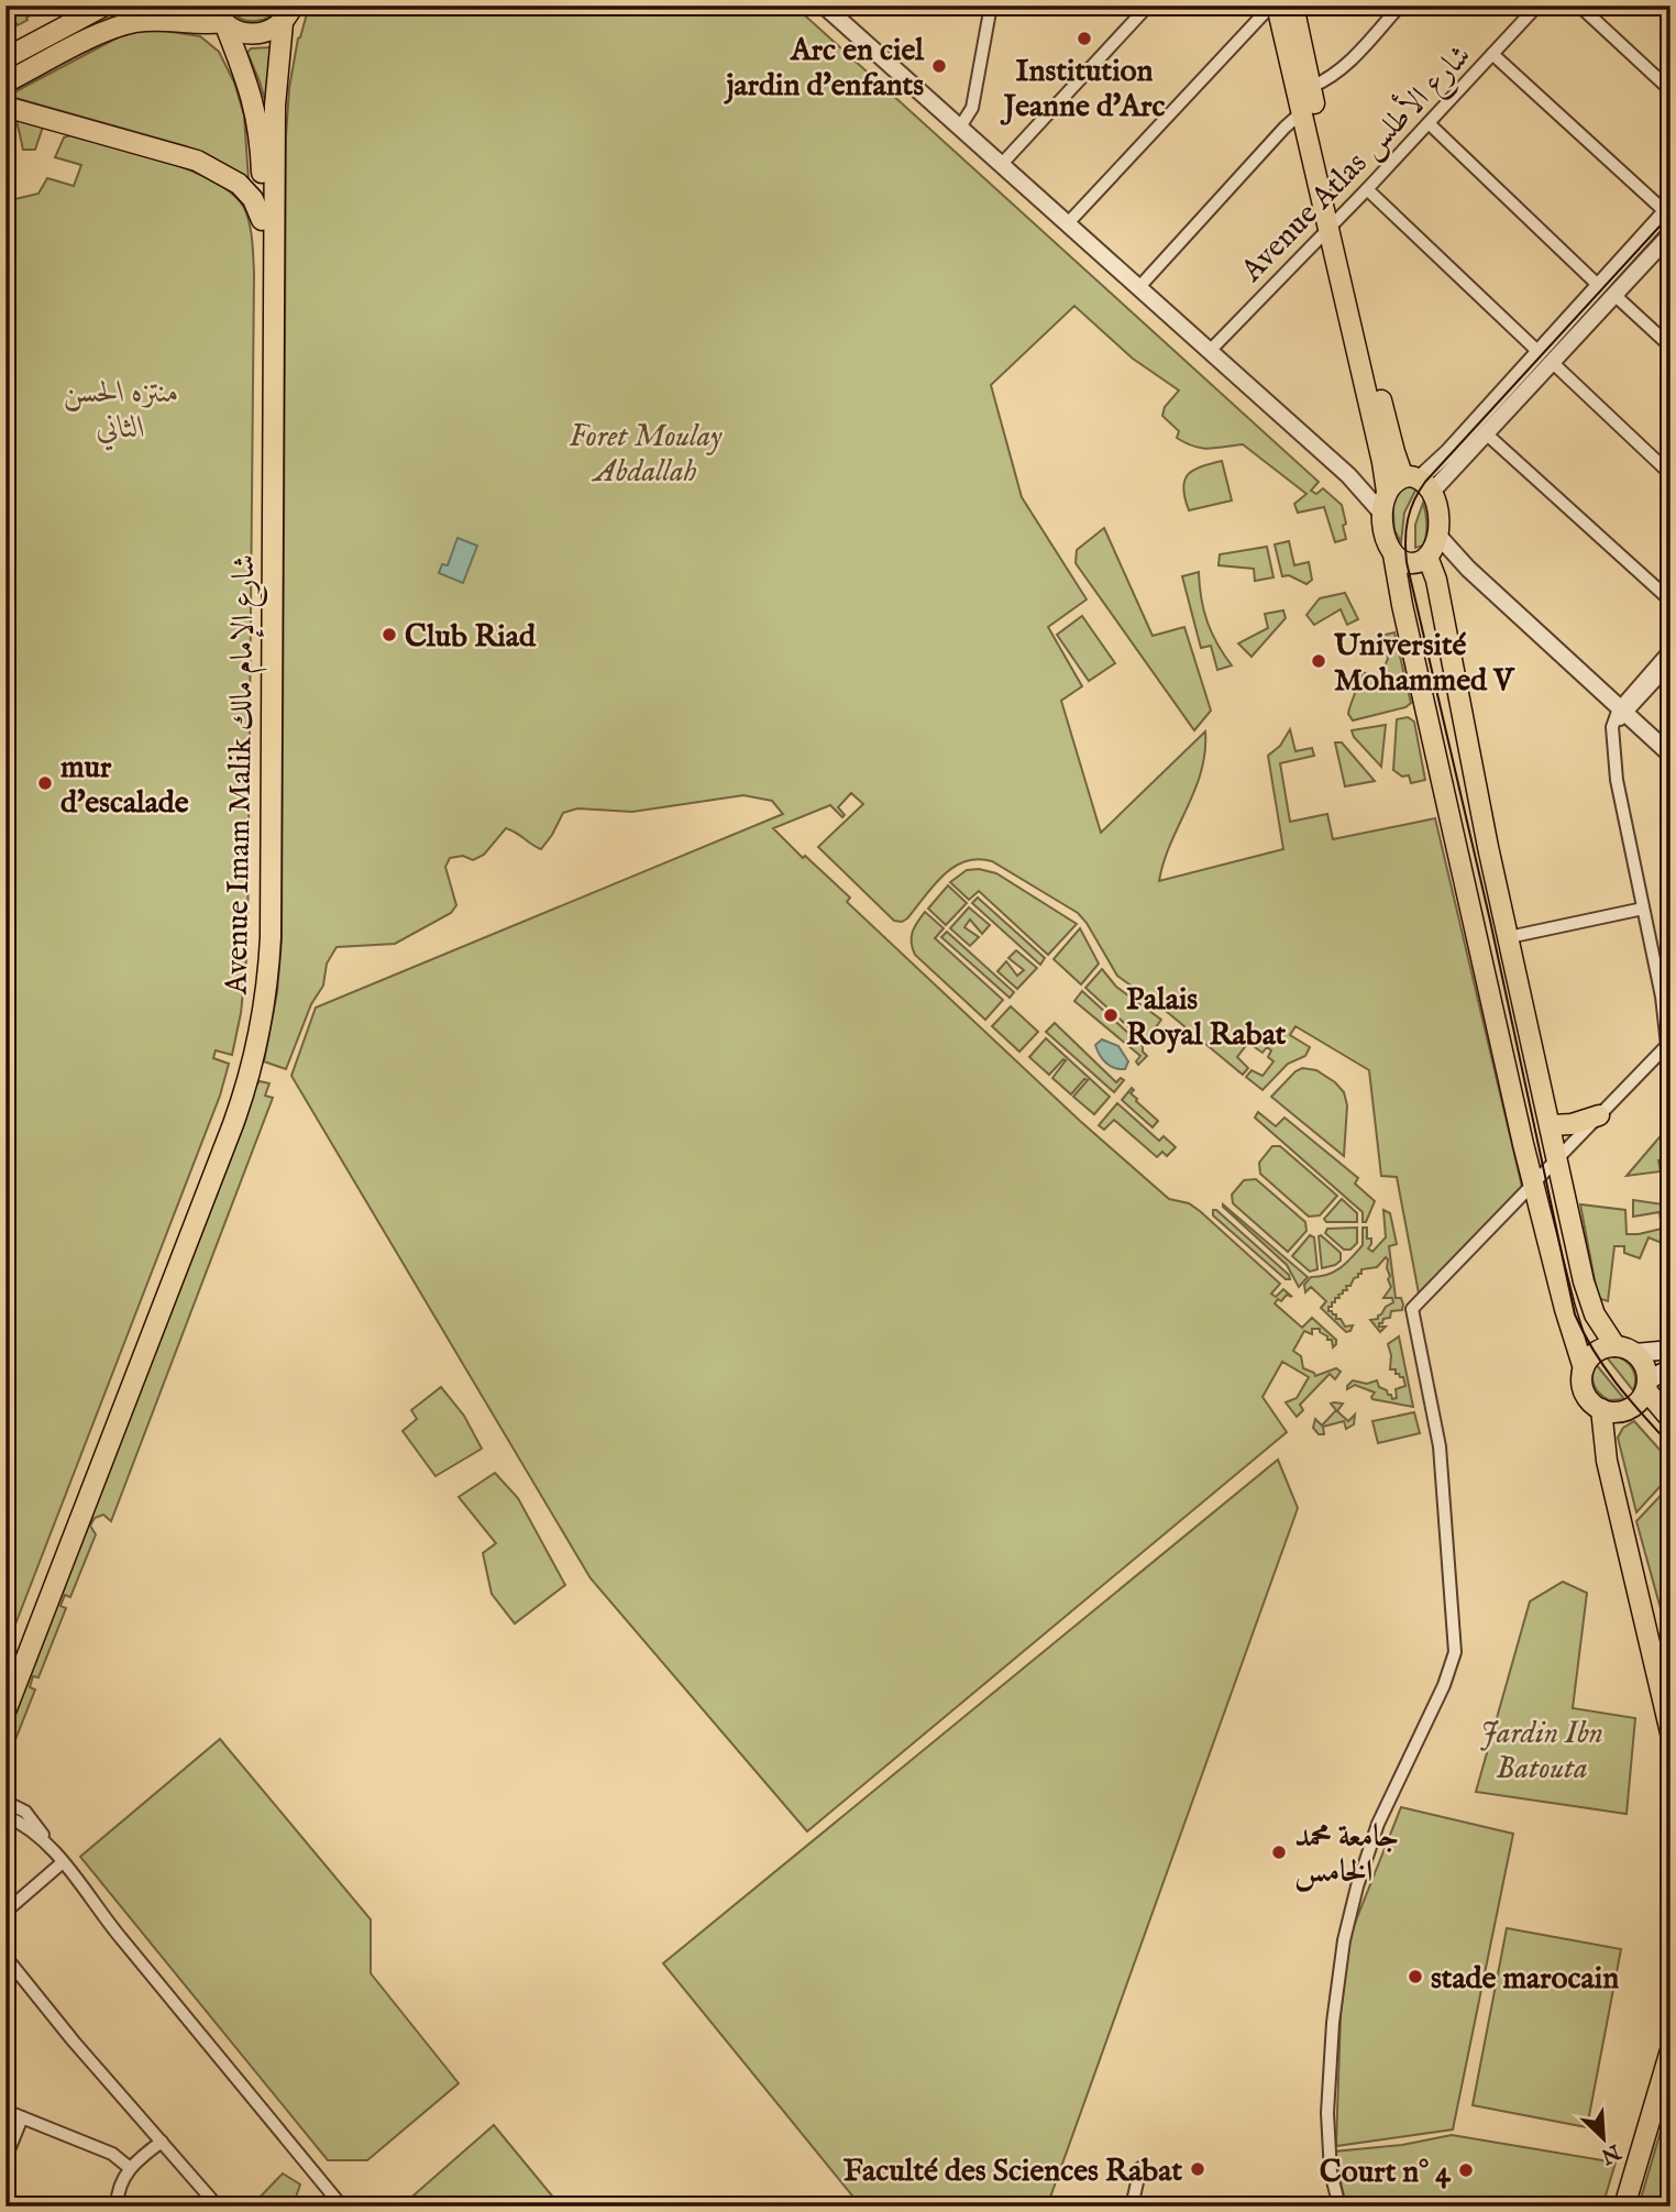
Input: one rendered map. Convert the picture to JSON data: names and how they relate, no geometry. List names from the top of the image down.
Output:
{
  "streets": {
    "main road": ["Avenue Imam Malik شارع الإمام مالك"],
    "street": ["Avenue Atlas شارع الأطلس"]
  },
  "parks": ["منتزه الحسن الثاني", "Foret Moulay Abdallah", "Jardin Ibn Batouta"],
  "places": [
    "Institution Jeanne d'Arc",
    "Arc en ciel jardin d'enfants",
    "Club Riad",
    "Université Mohammed V",
    "mur d'escalade",
    "Palais Royal Rabat",
    "جامعة محمد الخامس",
    "stade marocain",
    "Faculté des Sciences Rabat",
    "Court n° 4"
  ],
  "north": "bottom right"
}
